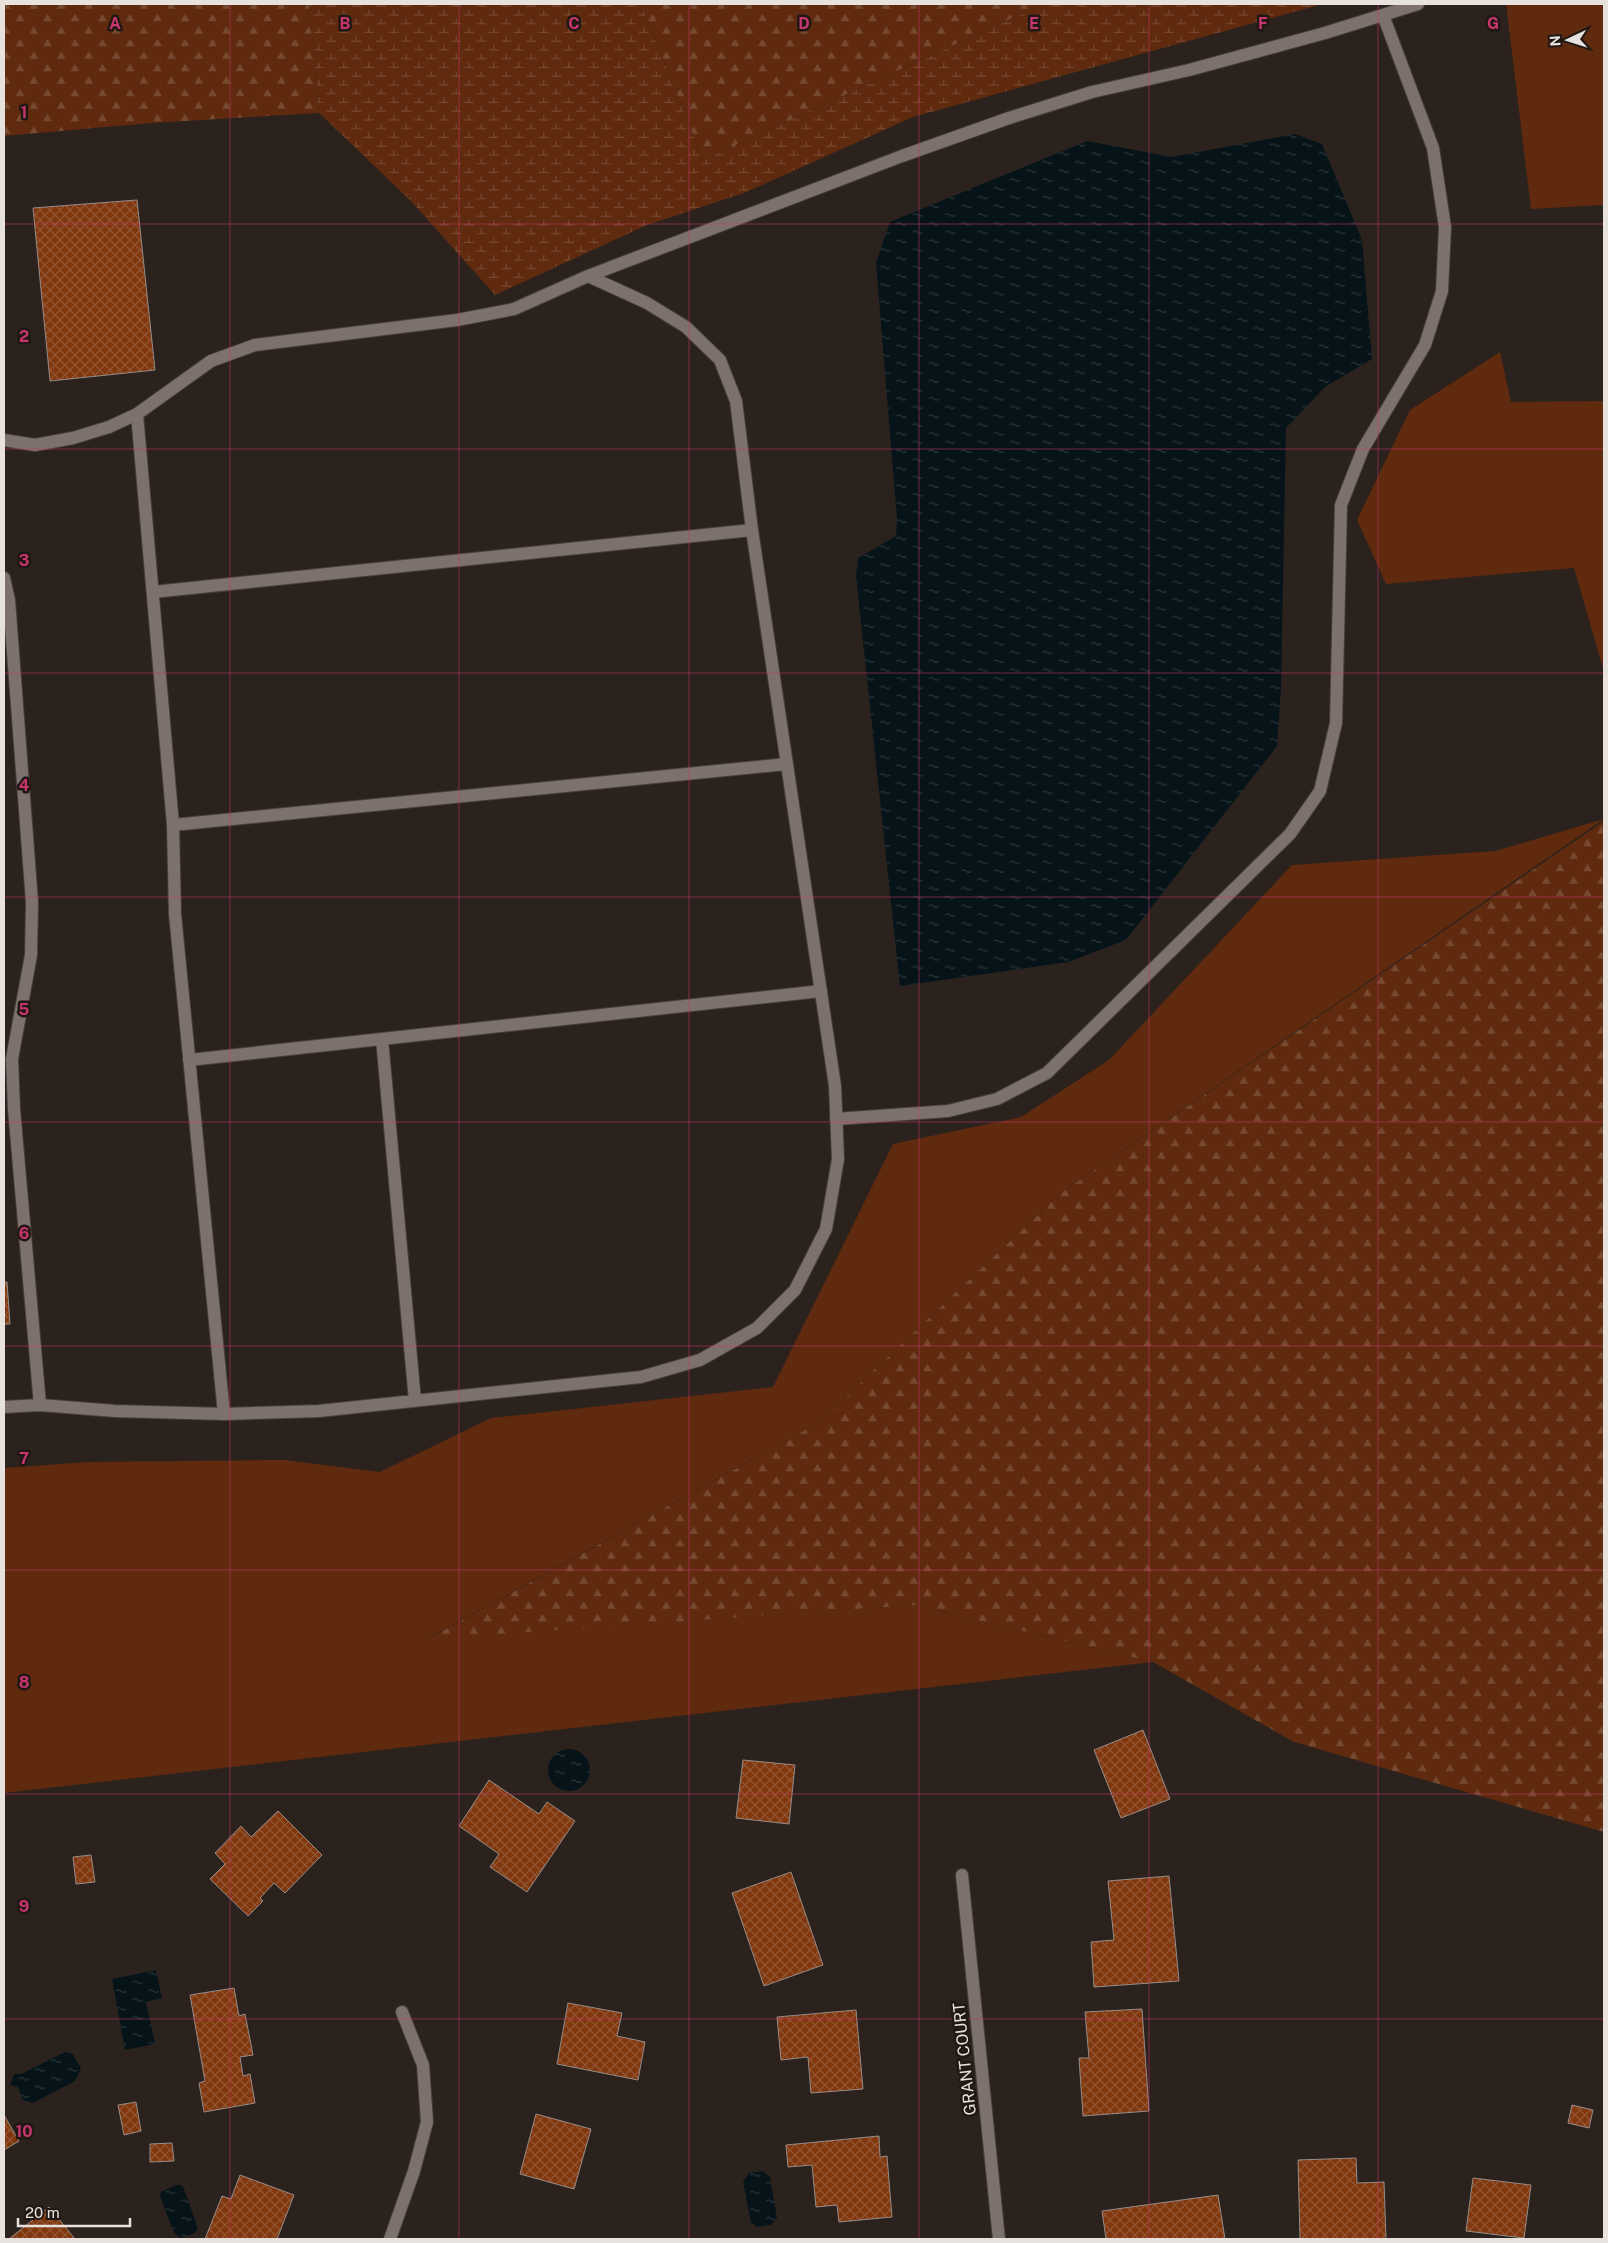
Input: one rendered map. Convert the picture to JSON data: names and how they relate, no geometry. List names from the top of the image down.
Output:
{
  "streets": {
    "street": ["GRANT COURT"]
  },
  "scale_bar": "20 m",
  "north": "left",
  "grid": {
    "columns": [
      "A",
      "B",
      "C",
      "D",
      "E",
      "F",
      "G"
    ],
    "rows": [
      "1",
      "2",
      "3",
      "4",
      "5",
      "6",
      "7",
      "8",
      "9",
      "10"
    ]
  }
}
